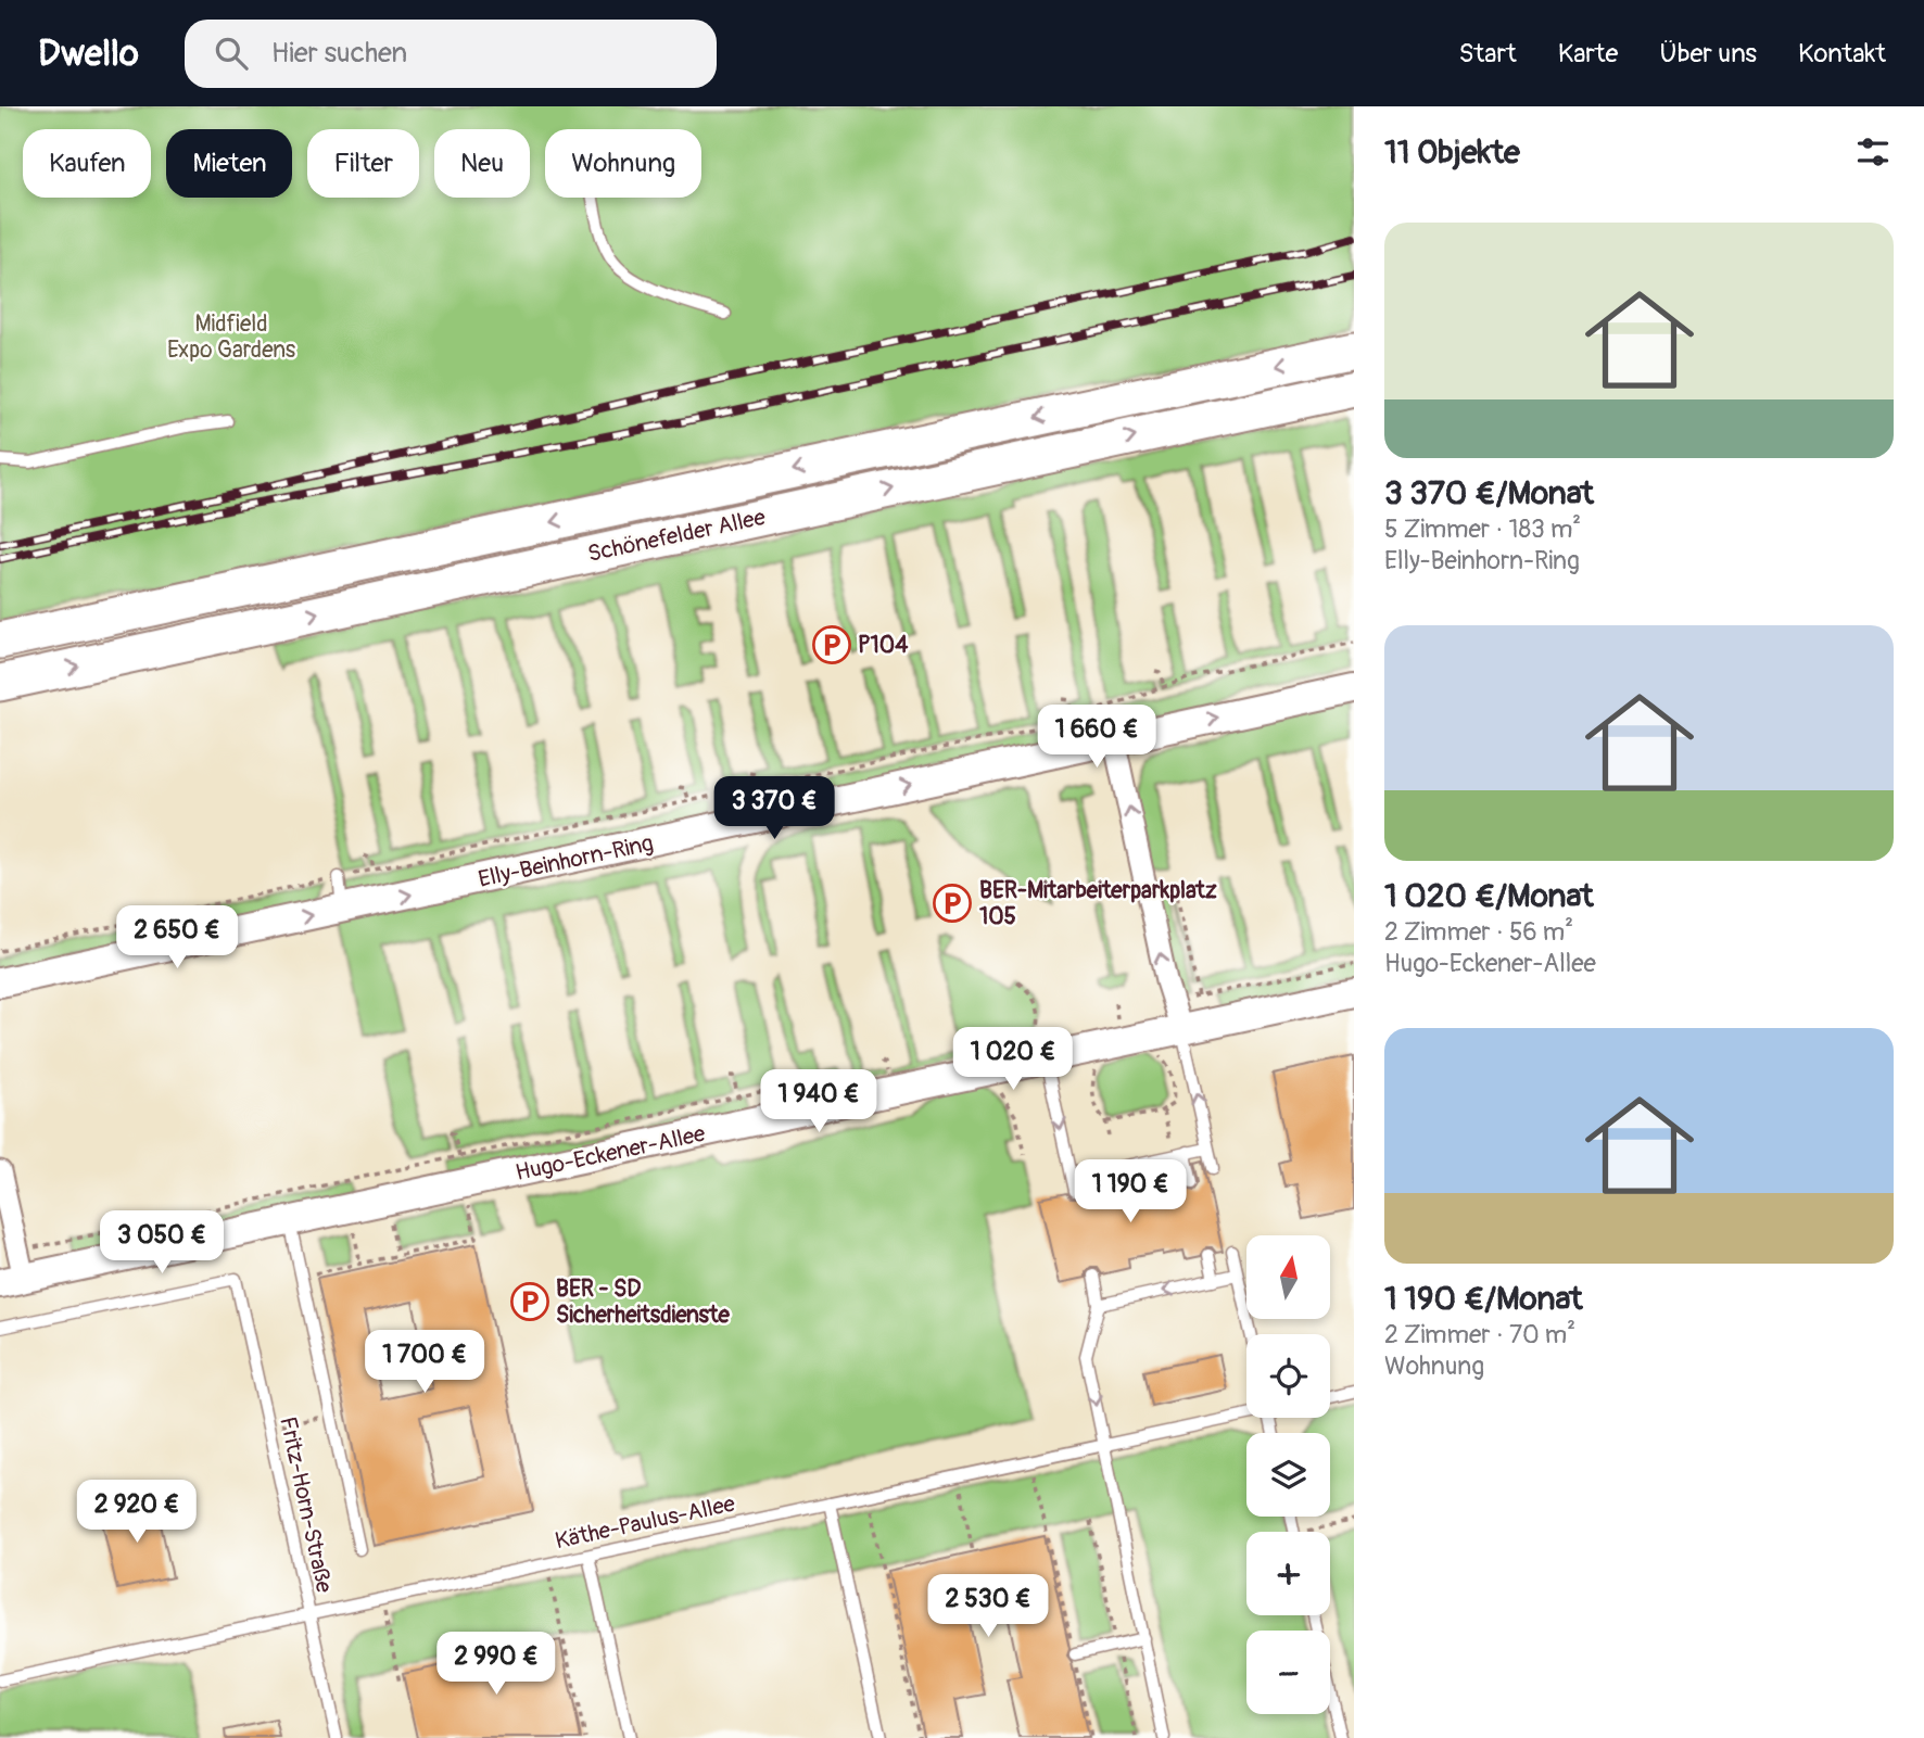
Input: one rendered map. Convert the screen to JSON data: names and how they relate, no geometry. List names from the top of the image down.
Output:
{
  "streets": {
    "highway": ["Schönefelder Allee"],
    "street": ["Elly-Beinhorn-Ring", "Hugo-Eckener-Allee"],
    "lane": ["Fritz-Horn-Straße", "Käthe-Paulus-Allee"]
  },
  "crossings": [
    ["Fritz-Horn-Straße", "Käthe-Paulus-Allee"]
  ],
  "one_way": ["Elly-Beinhorn-Ring"],
  "parks": ["Midfield Expo Gardens"],
  "places": {
    "parking": ["P104", "BER-Mitarbeiterparkplatz 105", "BER - SD Sicherheitsdienste"]
  },
  "north": "top",
  "page": {
    "header": "Dwello",
    "search": "Hier suchen",
    "nav": [
      "Start",
      "Karte",
      "Über uns",
      "Kontakt"
    ],
    "heading": "11 Objekte",
    "chip": [
      "Kaufen",
      "Mieten",
      "Filter",
      "Neu",
      "Wohnung"
    ],
    "list": [
      {
        "name": "3 370 €/Monat",
        "note": "5 Zimmer · 183 m² · Elly-Beinhorn-Ring"
      },
      {
        "name": "1 020 €/Monat",
        "note": "2 Zimmer · 56 m² · Hugo-Eckener-Allee"
      },
      {
        "name": "1 190 €/Monat",
        "note": "2 Zimmer · 70 m² · Wohnung"
      }
    ],
    "price": [
      "1 660 €",
      "3 370 €",
      "2 650 €",
      "1 020 €",
      "1 940 €",
      "1 190 €",
      "3 050 €",
      "1 700 €",
      "2 920 €",
      "2 530 €",
      "2 990 €"
    ],
    "map_buttons": ["+", "−"]
  }
}
